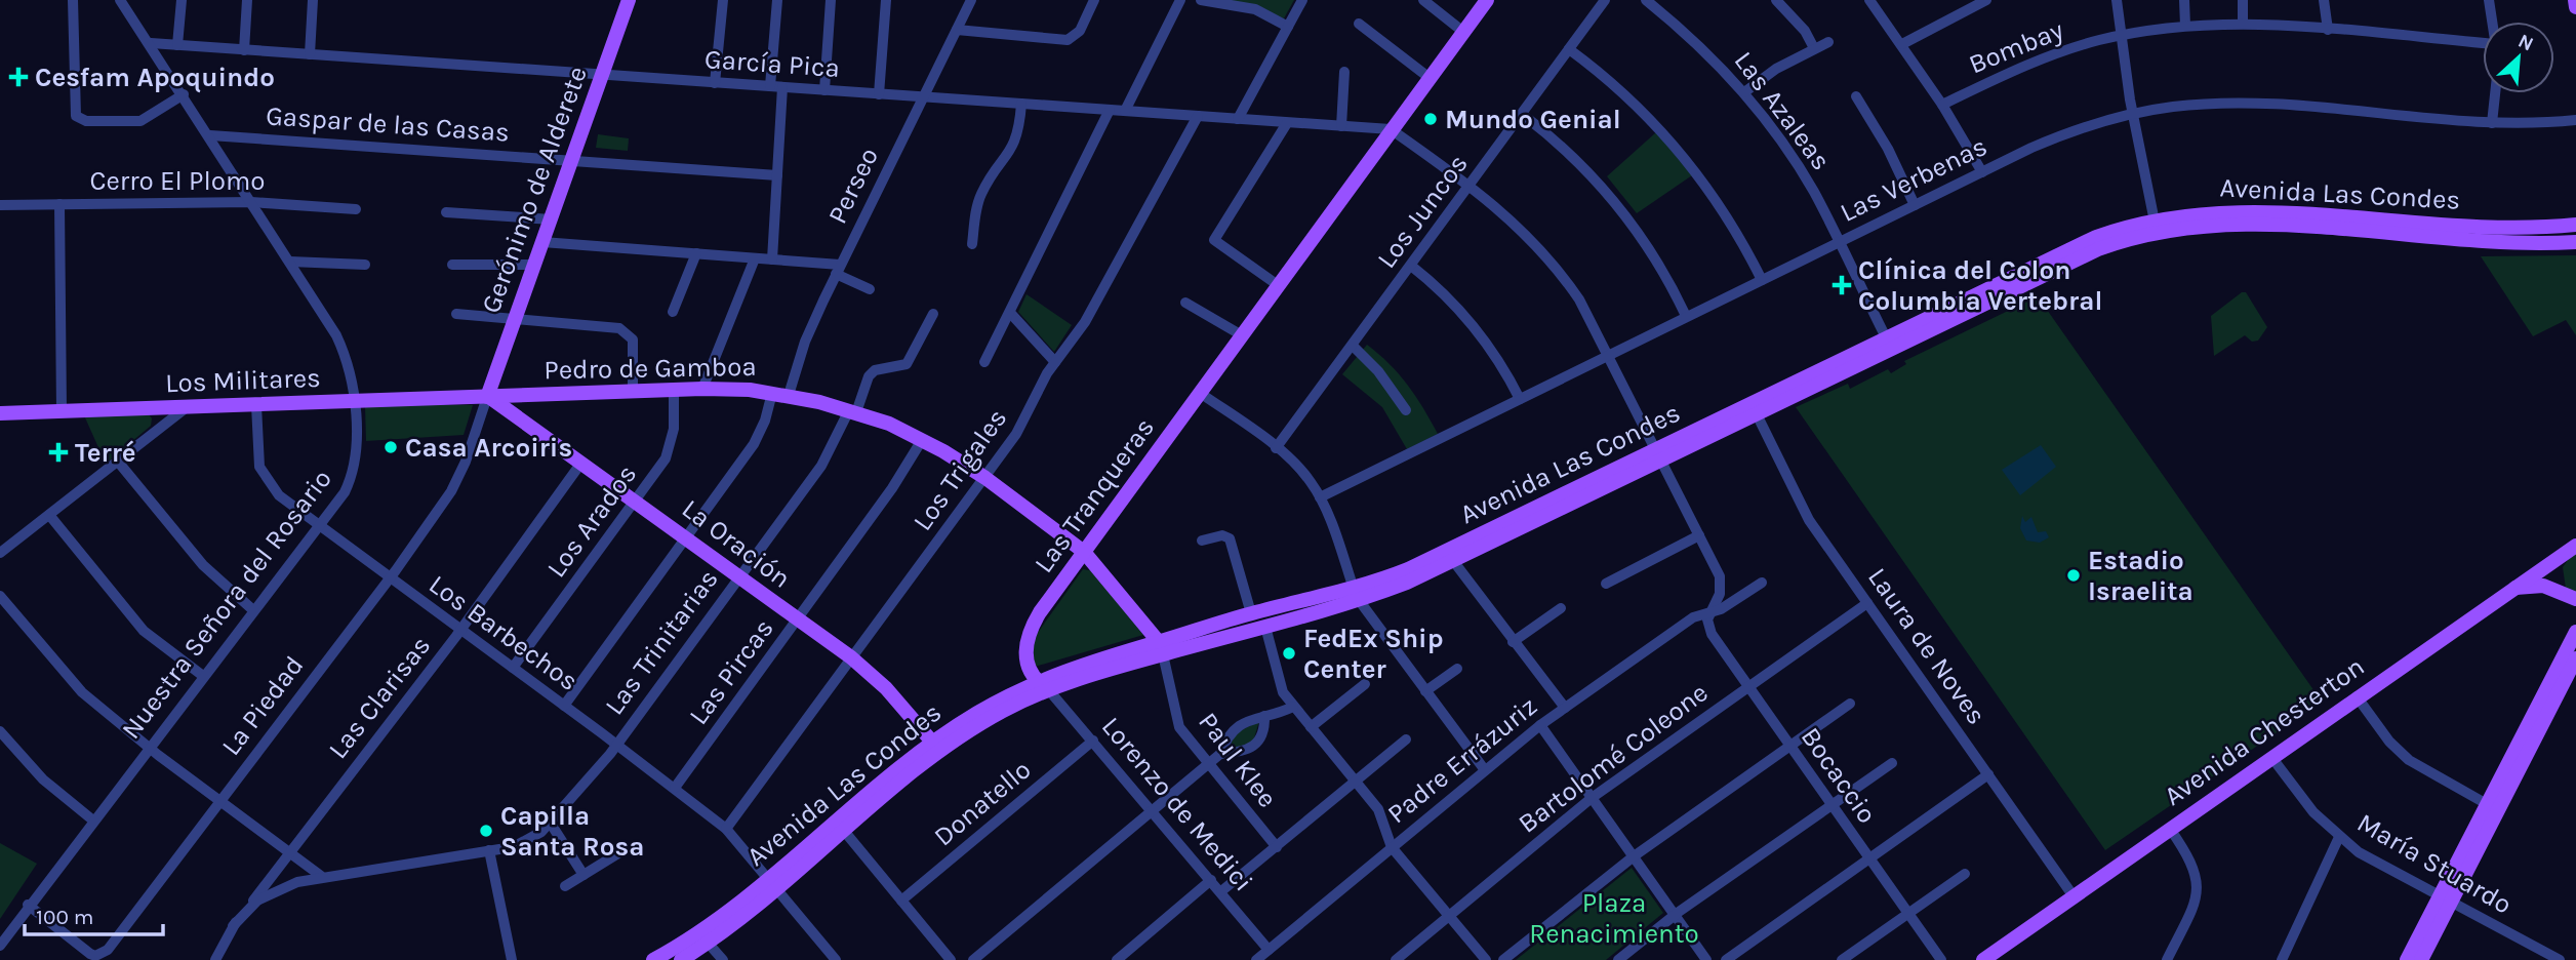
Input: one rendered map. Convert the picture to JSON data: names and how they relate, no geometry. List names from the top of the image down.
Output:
{
  "streets": {
    "main road": [
      "Gerónimo de Alderete",
      "Avenida Las Condes",
      "Pedro de Gamboa",
      "Los Militares",
      "Las Tranqueras",
      "La Oración",
      "Avenida Chesterton"
    ],
    "street": [
      "Bombay",
      "García Pica",
      "Las Azaleas",
      "Gaspar de las Casas",
      "Las Verbenas",
      "Cerro El Plomo",
      "Perseo",
      "Los Juncos",
      "Los Trigales",
      "Los Arados",
      "Nuestra Señora del Rosario",
      "Los Barbechos",
      "Las Trinitarias",
      "Laura de Noves",
      "Las Pircas",
      "Las Clarisas",
      "La Piedad",
      "Bartolomé Coleone",
      "Paul Klee",
      "Padre Errázuriz",
      "Bocaccio",
      "Donatello",
      "Lorenzo de Medici",
      "María Stuardo"
    ]
  },
  "crossings": [
    ["García Pica", "Perseo"],
    ["García Pica", "Gerónimo de Alderete"],
    ["García Pica", "Los Trigales"],
    ["García Pica", "Las Tranqueras"],
    ["García Pica", "Nuestra Señora del Rosario"],
    ["Las Azaleas", "Las Verbenas"],
    ["Las Azaleas", "Avenida Las Condes"],
    ["Gaspar de las Casas", "Gerónimo de Alderete"],
    ["Gaspar de las Casas", "Nuestra Señora del Rosario"],
    ["Cerro El Plomo", "Nuestra Señora del Rosario"],
    ["Perseo", "Pedro de Gamboa"],
    ["Gerónimo de Alderete", "Pedro de Gamboa"],
    ["Gerónimo de Alderete", "Los Militares"],
    ["Gerónimo de Alderete", "La Oración"],
    ["Gerónimo de Alderete", "La Piedad"],
    ["Avenida Las Condes", "Pedro de Gamboa"],
    ["Avenida Las Condes", "Las Tranqueras"],
    ["Avenida Las Condes", "La Oración"],
    ["Avenida Las Condes", "Los Barbechos"],
    ["Avenida Las Condes", "Laura de Noves"],
    ["Avenida Las Condes", "Paul Klee"],
    ["Avenida Las Condes", "Lorenzo de Medici"],
    ["Pedro de Gamboa", "Los Militares"],
    ["Pedro de Gamboa", "Los Trigales"],
    ["Pedro de Gamboa", "Las Tranqueras"],
    ["Pedro de Gamboa", "Los Arados"],
    ["Pedro de Gamboa", "La Oración"],
    ["Pedro de Gamboa", "Las Trinitarias"],
    ["Pedro de Gamboa", "Las Pircas"],
    ["Pedro de Gamboa", "La Piedad"],
    ["Pedro de Gamboa", "Paul Klee"],
    ["Los Militares", "La Oración"],
    ["Los Militares", "Nuestra Señora del Rosario"],
    ["Los Militares", "Los Barbechos"],
    ["Los Militares", "La Piedad"],
    ["Los Trigales", "La Oración"],
    ["Los Trigales", "Los Barbechos"],
    ["Las Tranqueras", "Lorenzo de Medici"],
    ["Los Arados", "La Oración"],
    ["Los Arados", "Los Barbechos"],
    ["La Oración", "Las Trinitarias"],
    ["La Oración", "Las Pircas"],
    ["La Oración", "Las Clarisas"],
    ["La Oración", "La Piedad"],
    ["Nuestra Señora del Rosario", "Los Barbechos"],
    ["Nuestra Señora del Rosario", "La Piedad"],
    ["Los Barbechos", "Las Trinitarias"],
    ["Los Barbechos", "Las Pircas"],
    ["Los Barbechos", "Las Clarisas"],
    ["Los Barbechos", "La Piedad"],
    ["Las Trinitarias", "Las Clarisas"],
    ["Laura de Noves", "Avenida Chesterton"],
    ["Laura de Noves", "Bartolomé Coleone"],
    ["Avenida Chesterton", "María Stuardo"],
    ["Bartolomé Coleone", "Bocaccio"],
    ["Padre Errázuriz", "Bocaccio"],
    ["Padre Errázuriz", "Lorenzo de Medici"],
    ["Donatello", "Lorenzo de Medici"]
  ],
  "parks": ["Plaza Renacimiento"],
  "places": {
    "health": ["Cesfam Apoquindo", "Clínica del Colon Columbia Vertebral", "Terré"],
    "other": [
      "Mundo Genial",
      "Casa Arcoiris",
      "Estadio Israelita",
      "FedEx Ship Center",
      "Capilla Santa Rosa"
    ]
  },
  "scale_bar": "100 m",
  "north": "top right"
}
